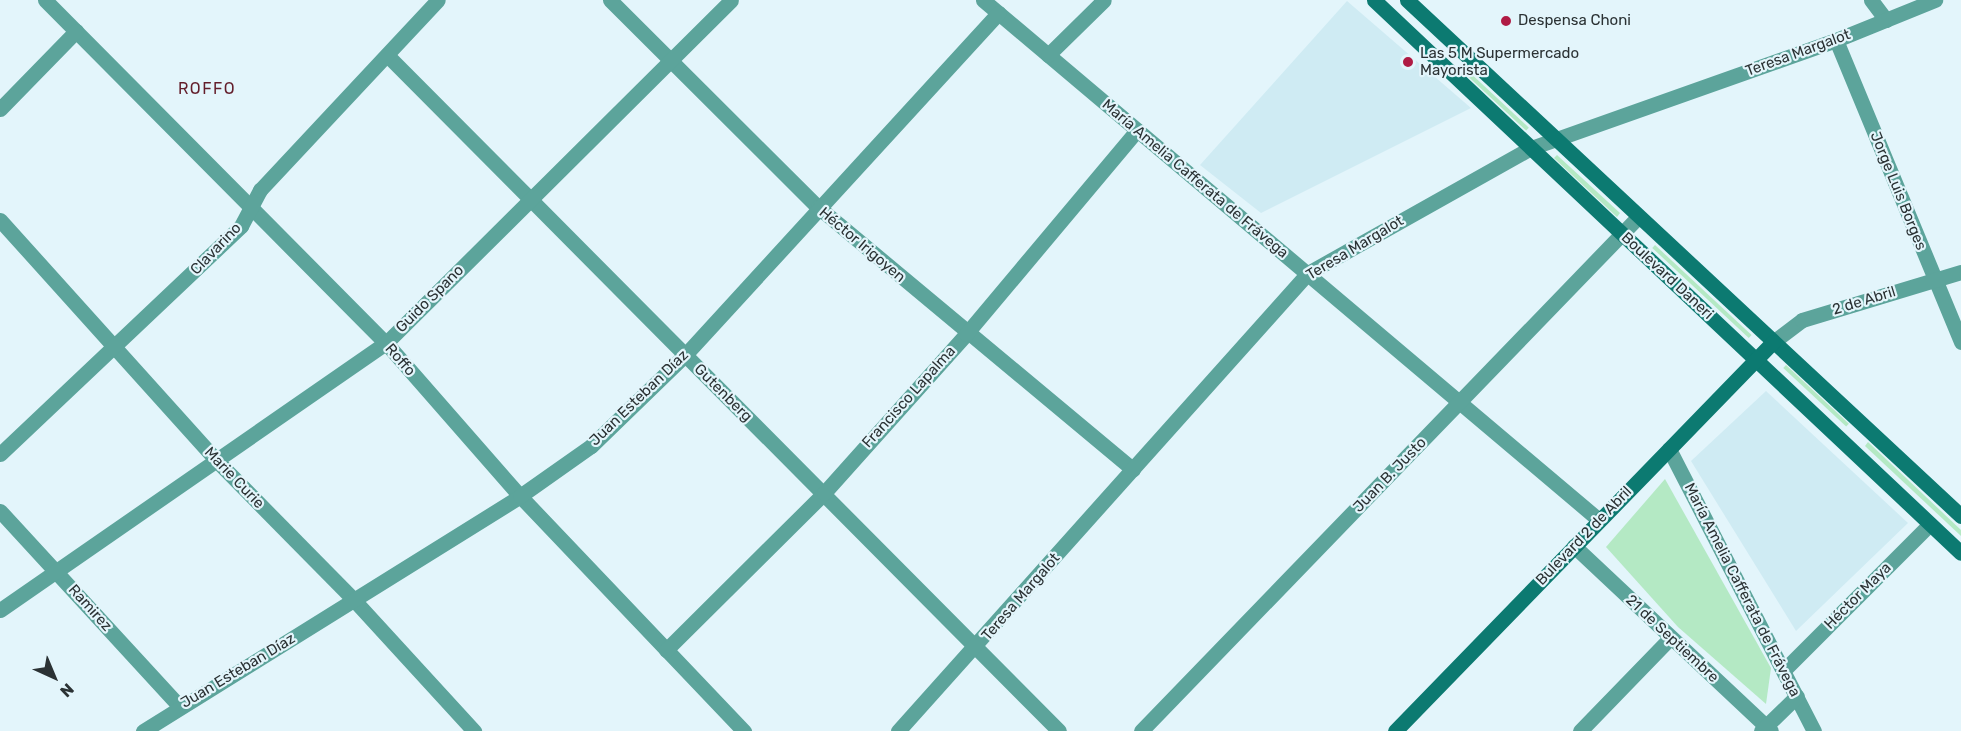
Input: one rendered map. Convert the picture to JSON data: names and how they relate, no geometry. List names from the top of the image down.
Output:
{
  "streets": {
    "main road": ["Boulevard Daneri", "Bulevard 2 de Abril"],
    "street": [
      "Teresa Margalot",
      "María Amelia Cafferata de Frávega",
      "Jorge Luis Borges",
      "Héctor Irigoyen",
      "Clavarino",
      "Guido Spano",
      "2 de Abril",
      "Roffo",
      "Gutenberg",
      "Francisco Lapalma",
      "Juan Esteban Díaz",
      "Juan B. Justo",
      "Marie Curie",
      "Héctor Maya",
      "Ramirez",
      "21 de Septiembre"
    ]
  },
  "crossings": [
    ["Teresa Margalot", "María Amelia Cafferata de Frávega"],
    ["Teresa Margalot", "Jorge Luis Borges"],
    ["Teresa Margalot", "Héctor Irigoyen"],
    ["Teresa Margalot", "Boulevard Daneri"],
    ["Teresa Margalot", "Gutenberg"],
    ["María Amelia Cafferata de Frávega", "Francisco Lapalma"],
    ["María Amelia Cafferata de Frávega", "Juan Esteban Díaz"],
    ["María Amelia Cafferata de Frávega", "Juan B. Justo"],
    ["María Amelia Cafferata de Frávega", "Bulevard 2 de Abril"],
    ["María Amelia Cafferata de Frávega", "Héctor Maya"],
    ["Jorge Luis Borges", "2 de Abril"],
    ["Héctor Irigoyen", "Guido Spano"],
    ["Héctor Irigoyen", "Francisco Lapalma"],
    ["Héctor Irigoyen", "Juan Esteban Díaz"],
    ["Clavarino", "Roffo"],
    ["Clavarino", "Gutenberg"],
    ["Clavarino", "Marie Curie"],
    ["Boulevard Daneri", "2 de Abril"],
    ["Boulevard Daneri", "Juan B. Justo"],
    ["Boulevard Daneri", "Bulevard 2 de Abril"],
    ["Boulevard Daneri", "Héctor Maya"],
    ["Guido Spano", "Roffo"],
    ["Guido Spano", "Gutenberg"],
    ["Guido Spano", "Marie Curie"],
    ["Guido Spano", "Ramirez"],
    ["2 de Abril", "Bulevard 2 de Abril"],
    ["Roffo", "Francisco Lapalma"],
    ["Roffo", "Juan Esteban Díaz"],
    ["Gutenberg", "Francisco Lapalma"],
    ["Gutenberg", "Juan Esteban Díaz"],
    ["Juan Esteban Díaz", "Marie Curie"],
    ["Juan Esteban Díaz", "Ramirez"],
    ["Bulevard 2 de Abril", "21 de Septiembre"]
  ],
  "districts": ["ROFFO"],
  "places": ["Despensa Choni", "Las 5 M Supermercado Mayorista"],
  "north": "bottom right"
}
